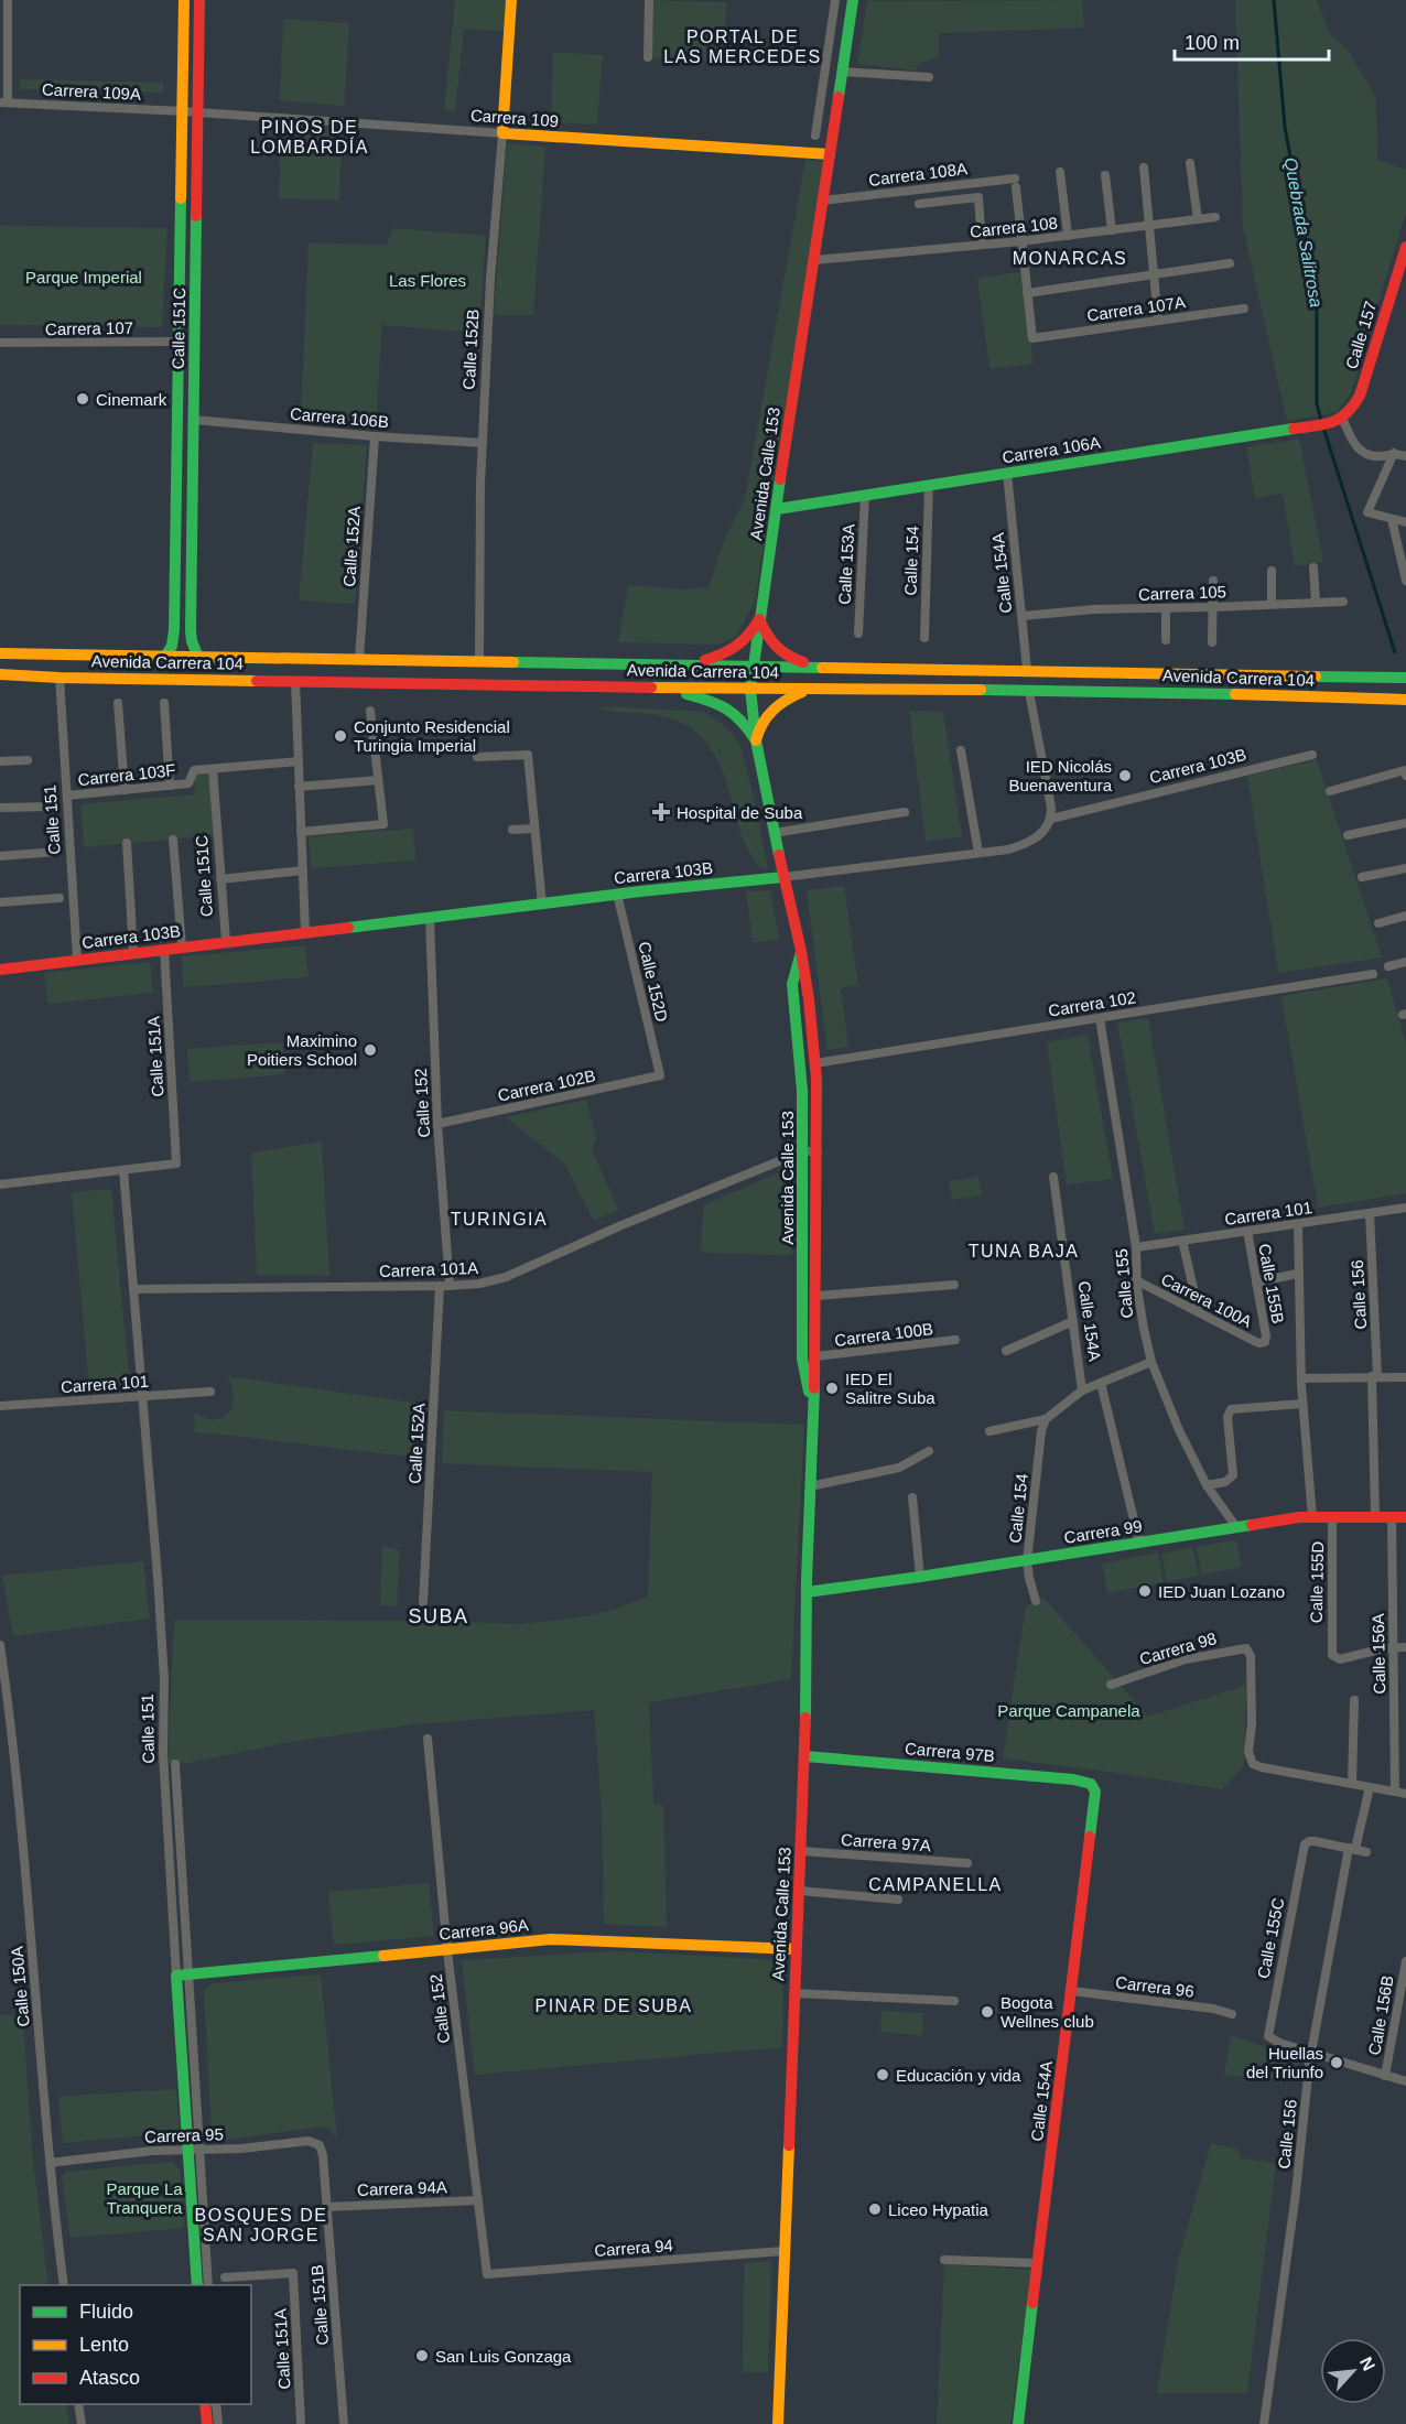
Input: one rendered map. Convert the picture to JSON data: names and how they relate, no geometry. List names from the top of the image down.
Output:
{
  "streets": {
    "street": [
      "Carrera 109A",
      "Carrera 109",
      "Carrera 108A",
      "Carrera 108",
      "Carrera 107A",
      "Carrera 107",
      "Calle 151C",
      "Calle 157",
      "Calle 152B",
      "Carrera 106B",
      "Carrera 106A",
      "Avenida Calle 153",
      "Calle 152A",
      "Calle 154",
      "Calle 153A",
      "Calle 154A",
      "Carrera 105",
      "Avenida Carrera 104",
      "Carrera 103B",
      "Carrera 103F",
      "Calle 151",
      "Calle 152D",
      "Carrera 102",
      "Calle 151A",
      "Carrera 102B",
      "Calle 152",
      "Carrera 101",
      "Carrera 101A",
      "Calle 155",
      "Calle 155B",
      "Calle 156",
      "Carrera 100A",
      "Carrera 100B",
      "Carrera 99",
      "Calle 155D",
      "Carrera 98",
      "Calle 156A",
      "Carrera 97B",
      "Carrera 97A",
      "Carrera 96A",
      "Calle 155C",
      "Calle 150A",
      "Carrera 96",
      "Calle 156B",
      "Carrera 95",
      "Carrera 94A",
      "Carrera 94",
      "Calle 151B"
    ]
  },
  "crossings": [
    ["Carrera 109A", "Carrera 109"],
    ["Carrera 109A", "Calle 151C"],
    ["Carrera 109", "Calle 151C"],
    ["Carrera 109", "Calle 152B"],
    ["Carrera 109", "Avenida Calle 153"],
    ["Carrera 108A", "Carrera 108"],
    ["Carrera 108A", "Avenida Calle 153"],
    ["Carrera 108", "Avenida Calle 153"],
    ["Carrera 107", "Calle 151C"],
    ["Calle 151C", "Carrera 106B"],
    ["Calle 151C", "Avenida Carrera 104"],
    ["Calle 151C", "Carrera 103B"],
    ["Calle 151C", "Carrera 103F"],
    ["Calle 157", "Carrera 106A"],
    ["Calle 152B", "Carrera 106B"],
    ["Calle 152B", "Avenida Carrera 104"],
    ["Carrera 106B", "Calle 152A"],
    ["Carrera 106A", "Avenida Calle 153"],
    ["Carrera 106A", "Calle 154"],
    ["Carrera 106A", "Calle 153A"],
    ["Carrera 106A", "Calle 154A"],
    ["Avenida Calle 153", "Avenida Carrera 104"],
    ["Avenida Calle 153", "Carrera 103B"],
    ["Avenida Calle 153", "Carrera 102"],
    ["Avenida Calle 153", "Carrera 101A"],
    ["Avenida Calle 153", "Carrera 100B"],
    ["Avenida Calle 153", "Carrera 99"],
    ["Avenida Calle 153", "Carrera 97B"],
    ["Avenida Calle 153", "Carrera 97A"],
    ["Avenida Calle 153", "Carrera 96A"],
    ["Avenida Calle 153", "Carrera 94"],
    ["Calle 152A", "Avenida Carrera 104"],
    ["Calle 152A", "Carrera 101A"],
    ["Calle 154", "Carrera 99"],
    ["Calle 154A", "Carrera 105"],
    ["Calle 154A", "Avenida Carrera 104"],
    ["Calle 154A", "Carrera 99"],
    ["Calle 154A", "Carrera 97B"],
    ["Calle 154A", "Carrera 96"],
    ["Avenida Carrera 104", "Calle 151"],
    ["Carrera 103B", "Calle 151"],
    ["Carrera 103B", "Calle 152D"],
    ["Carrera 103B", "Calle 151A"],
    ["Carrera 103B", "Calle 152"],
    ["Carrera 103F", "Calle 151"],
    ["Calle 151", "Calle 151A"],
    ["Calle 151", "Carrera 101"],
    ["Calle 151", "Carrera 101A"],
    ["Calle 151", "Carrera 96A"],
    ["Calle 151", "Carrera 95"],
    ["Calle 152D", "Carrera 102B"],
    ["Carrera 102", "Calle 155"],
    ["Carrera 102B", "Calle 152"],
    ["Calle 152", "Carrera 101A"],
    ["Calle 152", "Carrera 96A"],
    ["Calle 152", "Carrera 94A"],
    ["Calle 152", "Carrera 94"],
    ["Carrera 101", "Calle 155"],
    ["Carrera 101", "Calle 155B"],
    ["Carrera 101", "Calle 156"],
    ["Calle 155", "Carrera 100A"],
    ["Calle 155", "Carrera 99"],
    ["Calle 155B", "Carrera 100A"],
    ["Calle 156", "Carrera 99"],
    ["Calle 156", "Calle 155C"],
    ["Carrera 99", "Calle 155D"],
    ["Carrera 99", "Calle 156A"],
    ["Calle 155D", "Calle 156A"],
    ["Calle 150A", "Carrera 95"],
    ["Carrera 95", "Calle 151B"],
    ["Carrera 94A", "Calle 151B"]
  ],
  "districts": [
    "PORTAL DE LAS MERCEDES",
    "PINOS DE LOMBARDÍA",
    "MONARCAS",
    "TURINGIA",
    "TUNA BAJA",
    "SUBA",
    "CAMPANELLA",
    "PINAR DE SUBA",
    "BOSQUES DE SAN JORGE"
  ],
  "water": ["Quebrada Salitrosa"],
  "parks": [
    "Parque Imperial",
    "Las Flores",
    "Parque Campanela",
    "Parque La Tranquera"
  ],
  "places": {
    "other": [
      "Cinemark",
      "Conjunto Residencial Turingia Imperial",
      "IED Nicolás Buenaventura",
      "Maximino Poitiers School",
      "IED El Salitre Suba",
      "IED Juan Lozano",
      "Bogota Wellnes club",
      "Huellas del Triunfo",
      "Educación y vida",
      "Liceo Hypatia",
      "San Luis Gonzaga"
    ],
    "health": ["Hospital de Suba"]
  },
  "legend": ["Fluido", "Lento", "Atasco"],
  "scale_bar": "100 m",
  "north": "top right"
}
